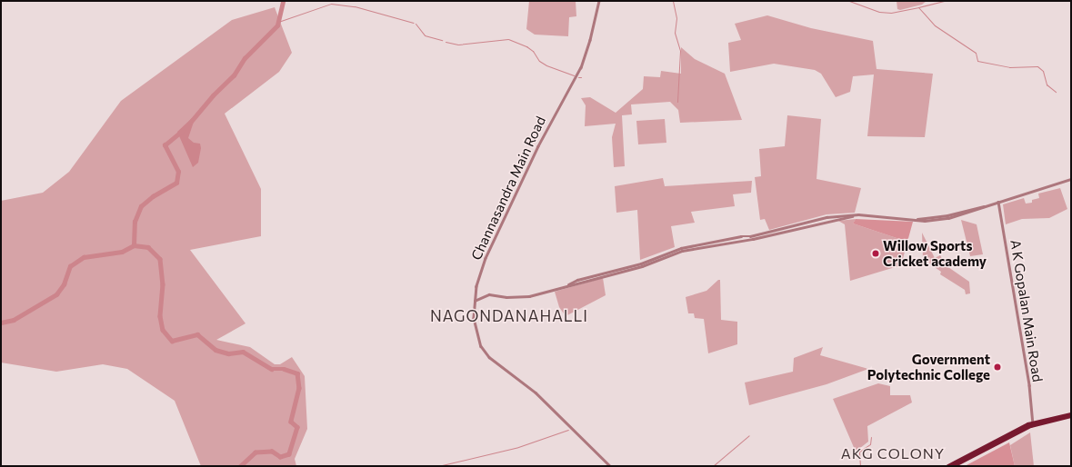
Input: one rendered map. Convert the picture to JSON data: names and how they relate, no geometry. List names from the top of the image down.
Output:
{
  "streets": {
    "street": ["Channasandra Main Road", "A K Gopalan Main Road"]
  },
  "districts": ["NAGONDANAHALLI", "AKG COLONY"],
  "places": ["Willow Sports Cricket academy", "Government Polytechnic College"]
}
